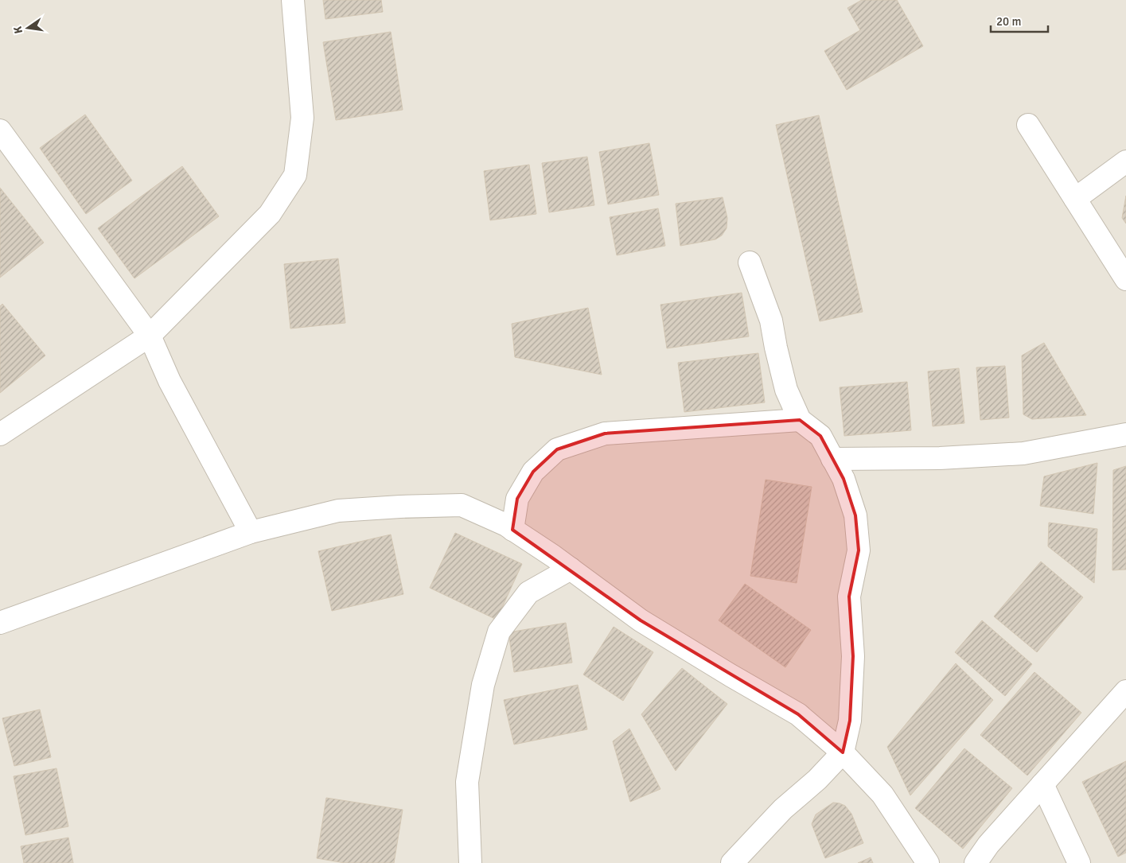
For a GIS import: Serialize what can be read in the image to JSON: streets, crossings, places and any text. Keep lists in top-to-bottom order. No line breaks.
{"scale_bar":"20 m","north":"left"}
